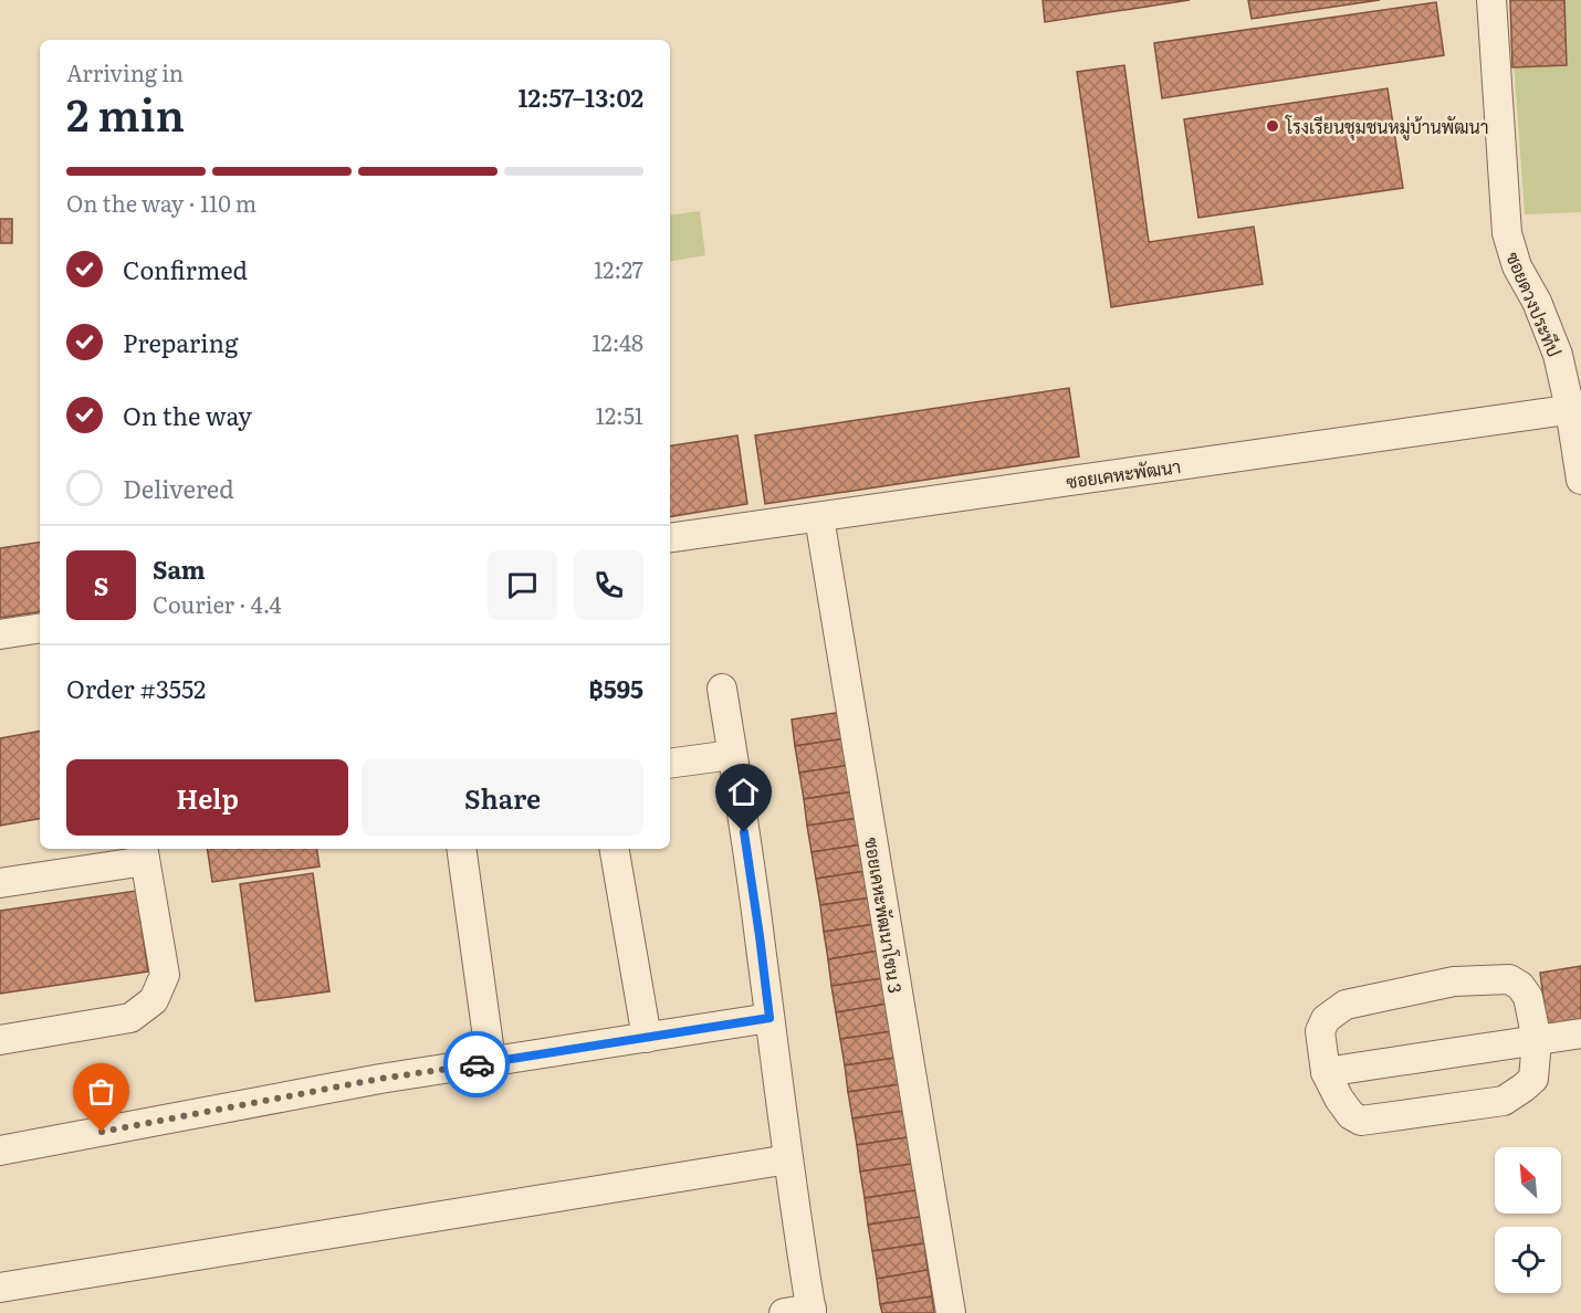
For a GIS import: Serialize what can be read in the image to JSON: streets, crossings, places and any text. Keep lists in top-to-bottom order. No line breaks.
{"streets":{"street":["ซอยดวงประทีป","ซอยเคหะพัฒนา","ซอยเคหะพัฒนาโซน 3"]},"crossings":[["ซอยดวงประทีป","ซอยเคหะพัฒนา"],["ซอยเคหะพัฒนา","ซอยเคหะพัฒนาโซน 3"]],"places":["โรงเรียนชุมชนหมู่บ้านพัฒนา"],"north":"top left","page":{"heading":["2 min","Arriving in","12:57–13:02"],"panel":["Sam","Courier · 4.4","Order #3552","฿595"],"bar":"On the way · 110 m","list":[["Confirmed","12:27"],["Preparing","12:48"],["On the way","12:51"],"Delivered"],"round":"S","buttons":["Help","Share"]}}
